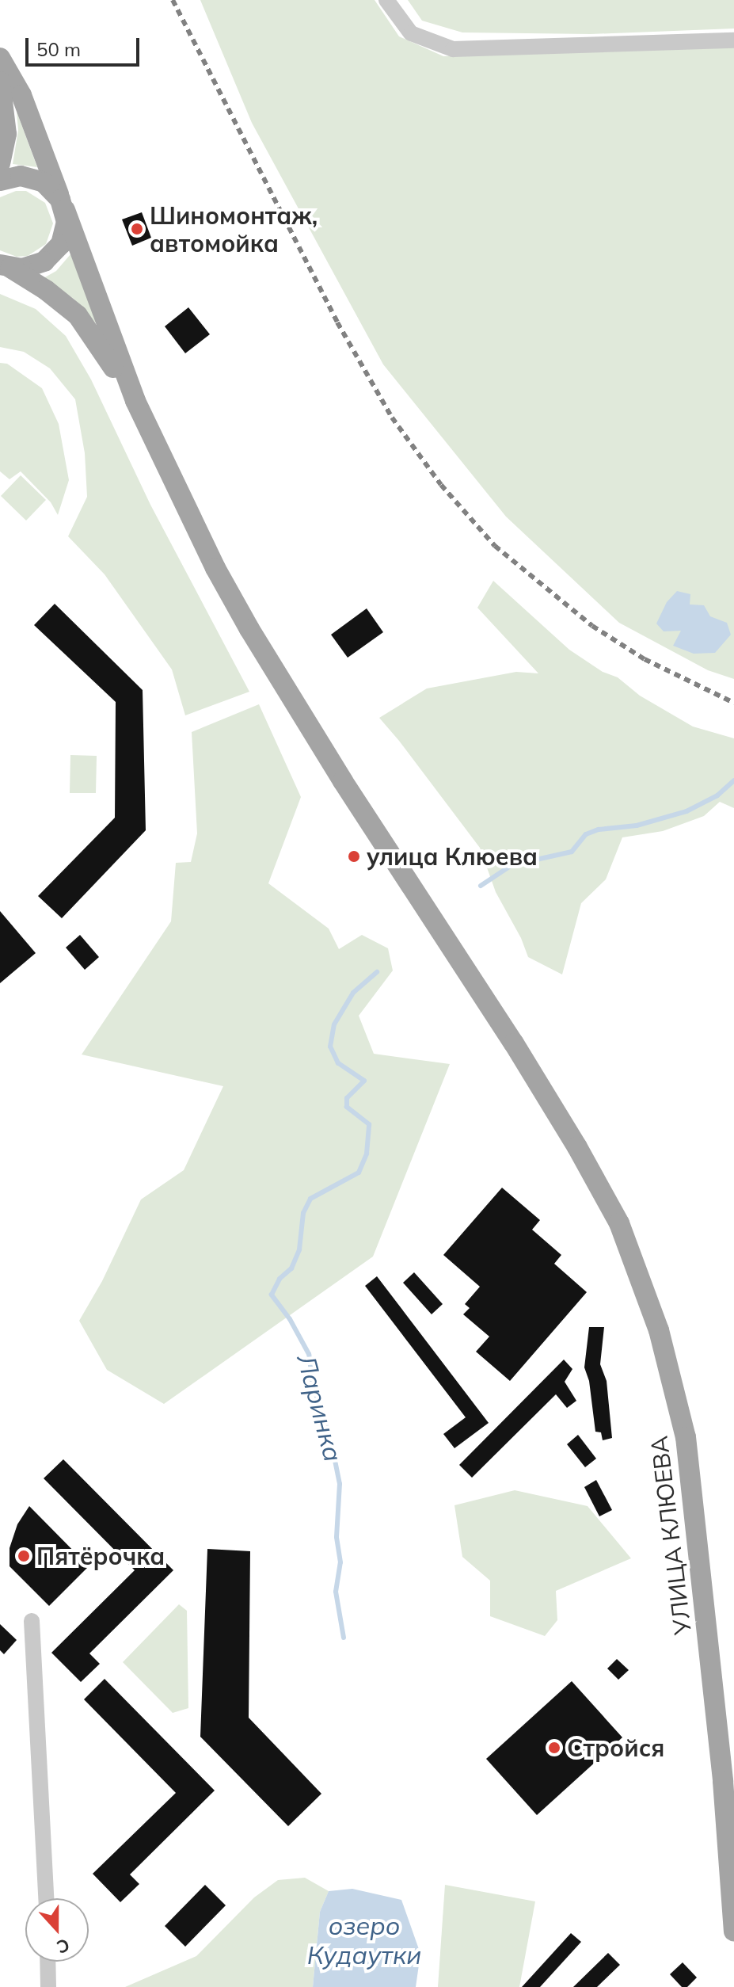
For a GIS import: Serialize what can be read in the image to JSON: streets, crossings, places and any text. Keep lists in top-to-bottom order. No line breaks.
{"streets":{"main road":["УЛИЦА КЛЮЕВА"]},"water":["Ларинка","озеро Кудаутки"],"places":["Шиномонтаж, автомойка","улица Клюева","Пятёрочка","Стройся"],"scale_bar":"50 m","north":"bottom"}
